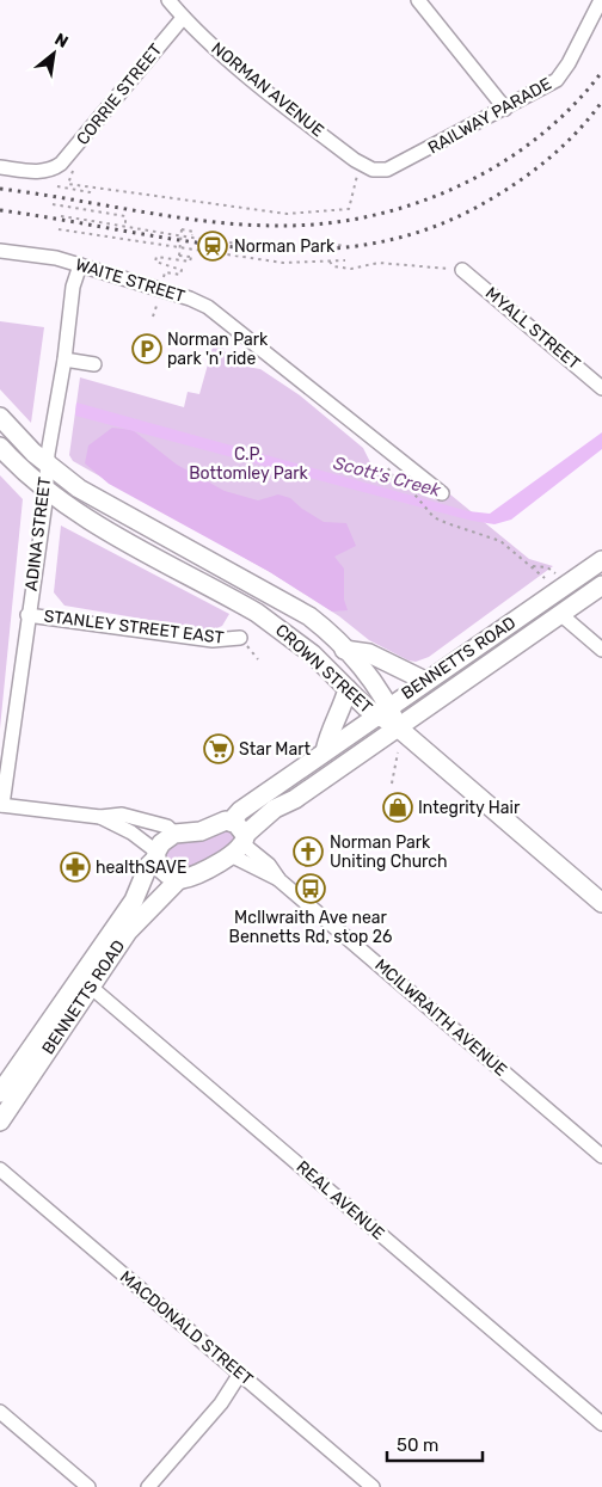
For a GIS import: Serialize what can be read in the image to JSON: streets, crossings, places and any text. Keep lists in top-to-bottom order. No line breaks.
{"streets":{"main road":["BENNETTS ROAD","CROWN STREET"],"street":["NORMAN AVENUE","CORRIE STREET","RAILWAY PARADE","WAITE STREET","MYALL STREET","ADINA STREET","STANLEY STREET EAST","MCILWRAITH AVENUE","REAL AVENUE","MACDONALD STREET"]},"crossings":[["NORMAN AVENUE","CORRIE STREET"],["NORMAN AVENUE","RAILWAY PARADE"],["WAITE STREET","ADINA STREET"],["ADINA STREET","STANLEY STREET EAST"],["ADINA STREET","CROWN STREET"],["BENNETTS ROAD","CROWN STREET"],["BENNETTS ROAD","MCILWRAITH AVENUE"],["BENNETTS ROAD","REAL AVENUE"]],"water":["Scott's Creek"],"parks":["C.P. Bottomley Park"],"places":{"station":["Norman Park"],"parking":["Norman Park park 'n' ride"],"supermarket":["Star Mart"],"shop":["Integrity Hair"],"church":["Norman Park Uniting Church"],"pharmacy":["healthSAVE"],"bus stop":["McIlwraith Ave near Bennetts Rd, stop 26"]},"scale_bar":"50 m","north":"top right"}
